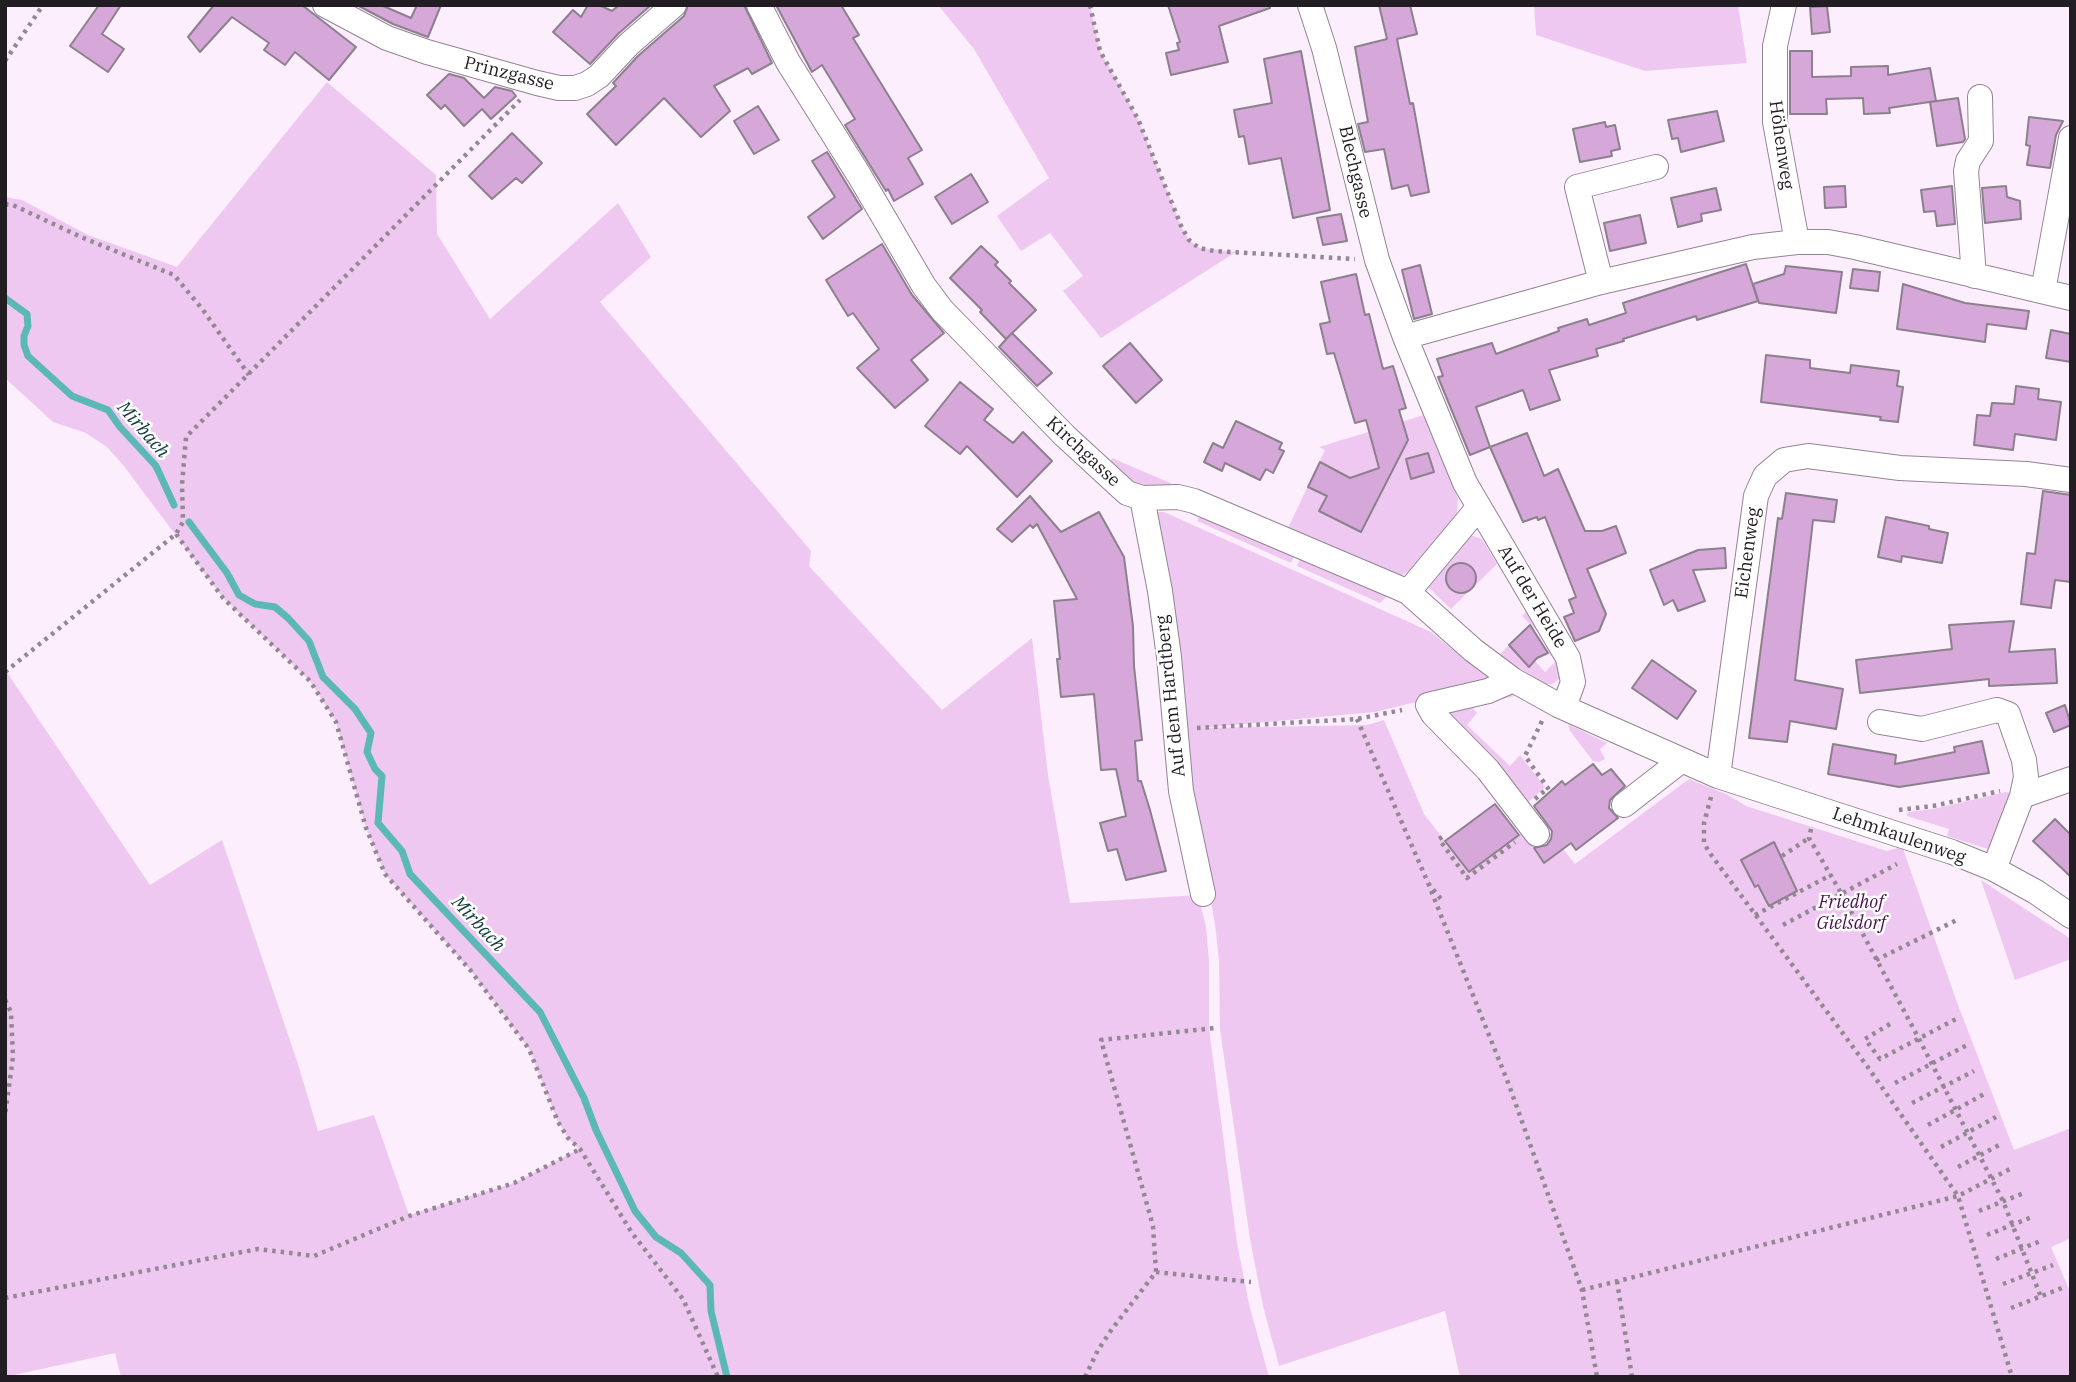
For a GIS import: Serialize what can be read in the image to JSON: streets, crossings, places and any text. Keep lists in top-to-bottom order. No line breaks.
{"streets":{"street":["Prinzgasse","Höhenweg","Blechgasse","Kirchgasse","Eichenweg","Auf der Heide","Auf dem Hardtberg","Lehmkaulenweg"]},"crossings":[["Blechgasse","Auf der Heide"],["Kirchgasse","Auf dem Hardtberg"],["Eichenweg","Lehmkaulenweg"]],"water":["Mirbach"],"parks":["Friedhof Gielsdorf"]}
